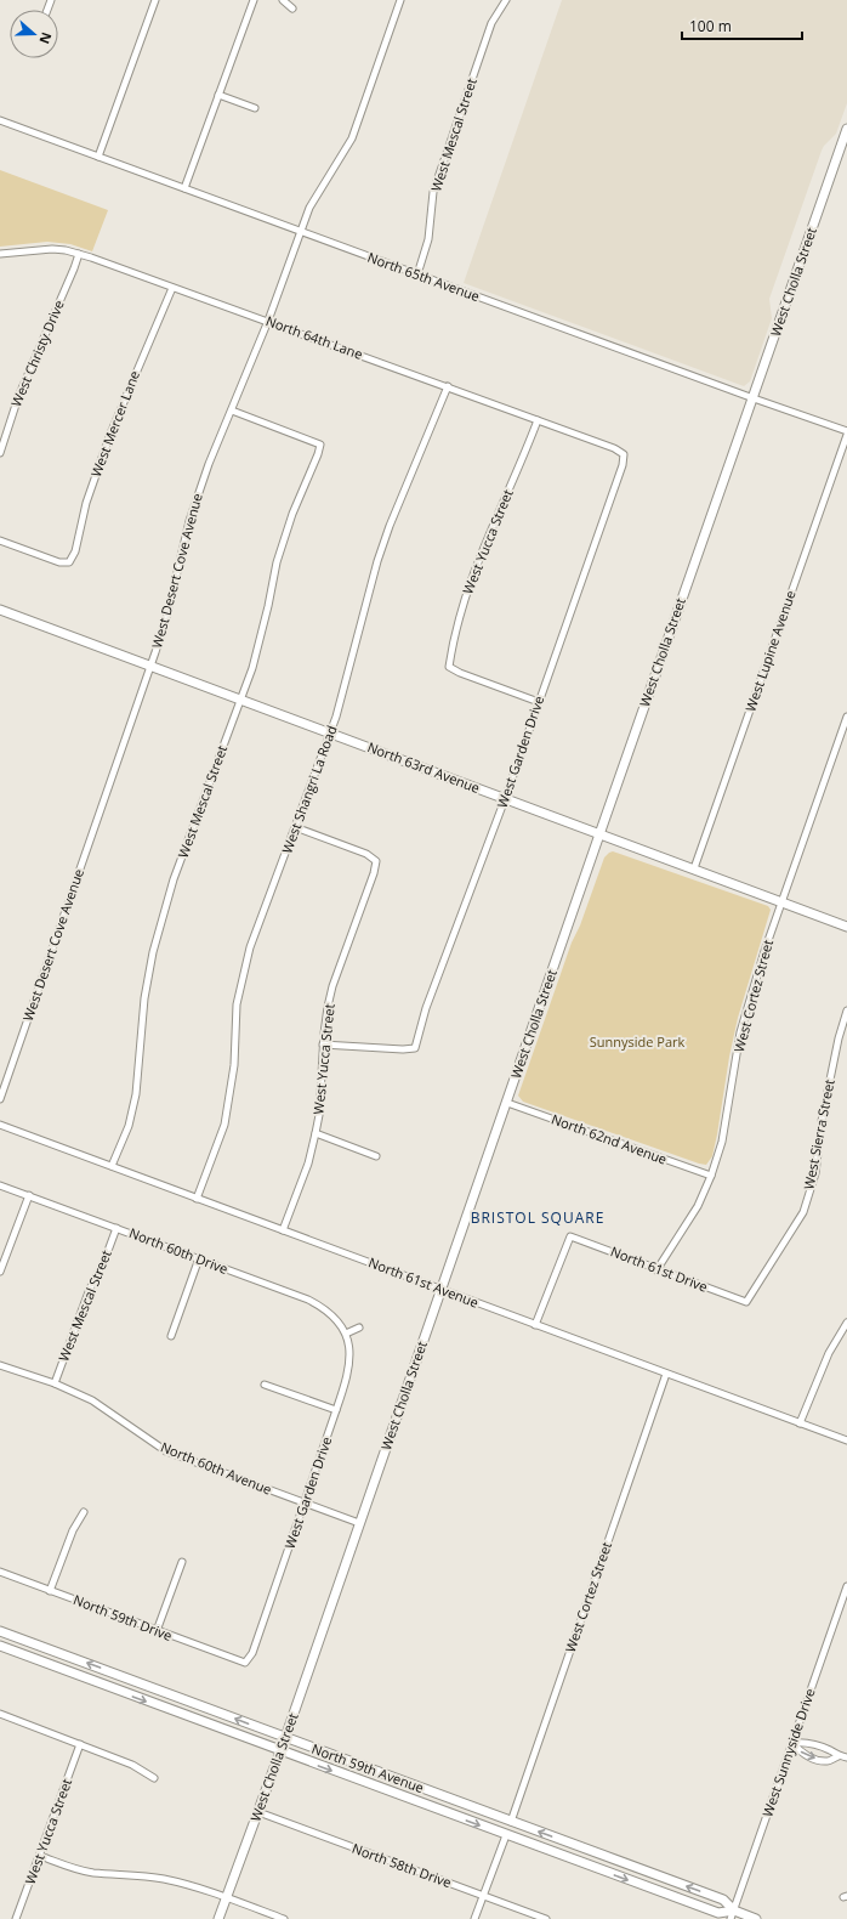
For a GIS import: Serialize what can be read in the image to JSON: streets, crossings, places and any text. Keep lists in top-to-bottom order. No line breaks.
{"streets":{"street":["West Mescal Street","North 65th Avenue","West Cholla Street","North 64th Lane","West Christy Drive","West Mercer Lane","West Yucca Street","West Desert Cove Avenue","West Lupine Avenue","West Garden Drive","North 63rd Avenue","West Shangri La Road","West Cortez Street","West Sierra Street","North 62nd Avenue","North 60th Drive","North 61st Drive","North 61st Avenue","North 60th Avenue","North 59th Drive","West Sunnyside Drive","North 59th Avenue","North 58th Drive"]},"crossings":[["West Mescal Street","North 65th Avenue"],["West Mescal Street","West Desert Cove Avenue"],["West Mescal Street","North 63rd Avenue"],["West Mescal Street","North 60th Drive"],["West Mescal Street","North 61st Avenue"],["West Mescal Street","North 60th Avenue"],["North 65th Avenue","West Cholla Street"],["North 65th Avenue","West Desert Cove Avenue"],["North 65th Avenue","West Lupine Avenue"],["West Cholla Street","North 63rd Avenue"],["West Cholla Street","North 62nd Avenue"],["West Cholla Street","North 61st Avenue"],["West Cholla Street","North 60th Avenue"],["West Cholla Street","North 59th Avenue"],["West Cholla Street","North 58th Drive"],["North 64th Lane","West Christy Drive"],["North 64th Lane","West Mercer Lane"],["North 64th Lane","West Yucca Street"],["North 64th Lane","West Desert Cove Avenue"],["North 64th Lane","West Garden Drive"],["North 64th Lane","West Shangri La Road"],["West Yucca Street","West Garden Drive"],["West Yucca Street","West Shangri La Road"],["West Yucca Street","North 61st Avenue"],["West Desert Cove Avenue","North 63rd Avenue"],["West Lupine Avenue","North 63rd Avenue"],["West Garden Drive","North 63rd Avenue"],["West Garden Drive","North 60th Drive"],["West Garden Drive","North 60th Avenue"],["West Garden Drive","North 59th Drive"],["North 63rd Avenue","West Shangri La Road"],["North 63rd Avenue","West Cortez Street"],["West Shangri La Road","North 61st Avenue"],["West Cortez Street","North 62nd Avenue"],["West Cortez Street","North 61st Drive"],["West Cortez Street","North 61st Avenue"],["West Cortez Street","North 59th Avenue"],["West Sierra Street","North 61st Drive"],["North 61st Drive","North 61st Avenue"],["West Sunnyside Drive","North 59th Avenue"]],"districts":["BRISTOL SQUARE"],"parks":["Sunnyside Park"],"scale_bar":"100 m","north":"right"}
